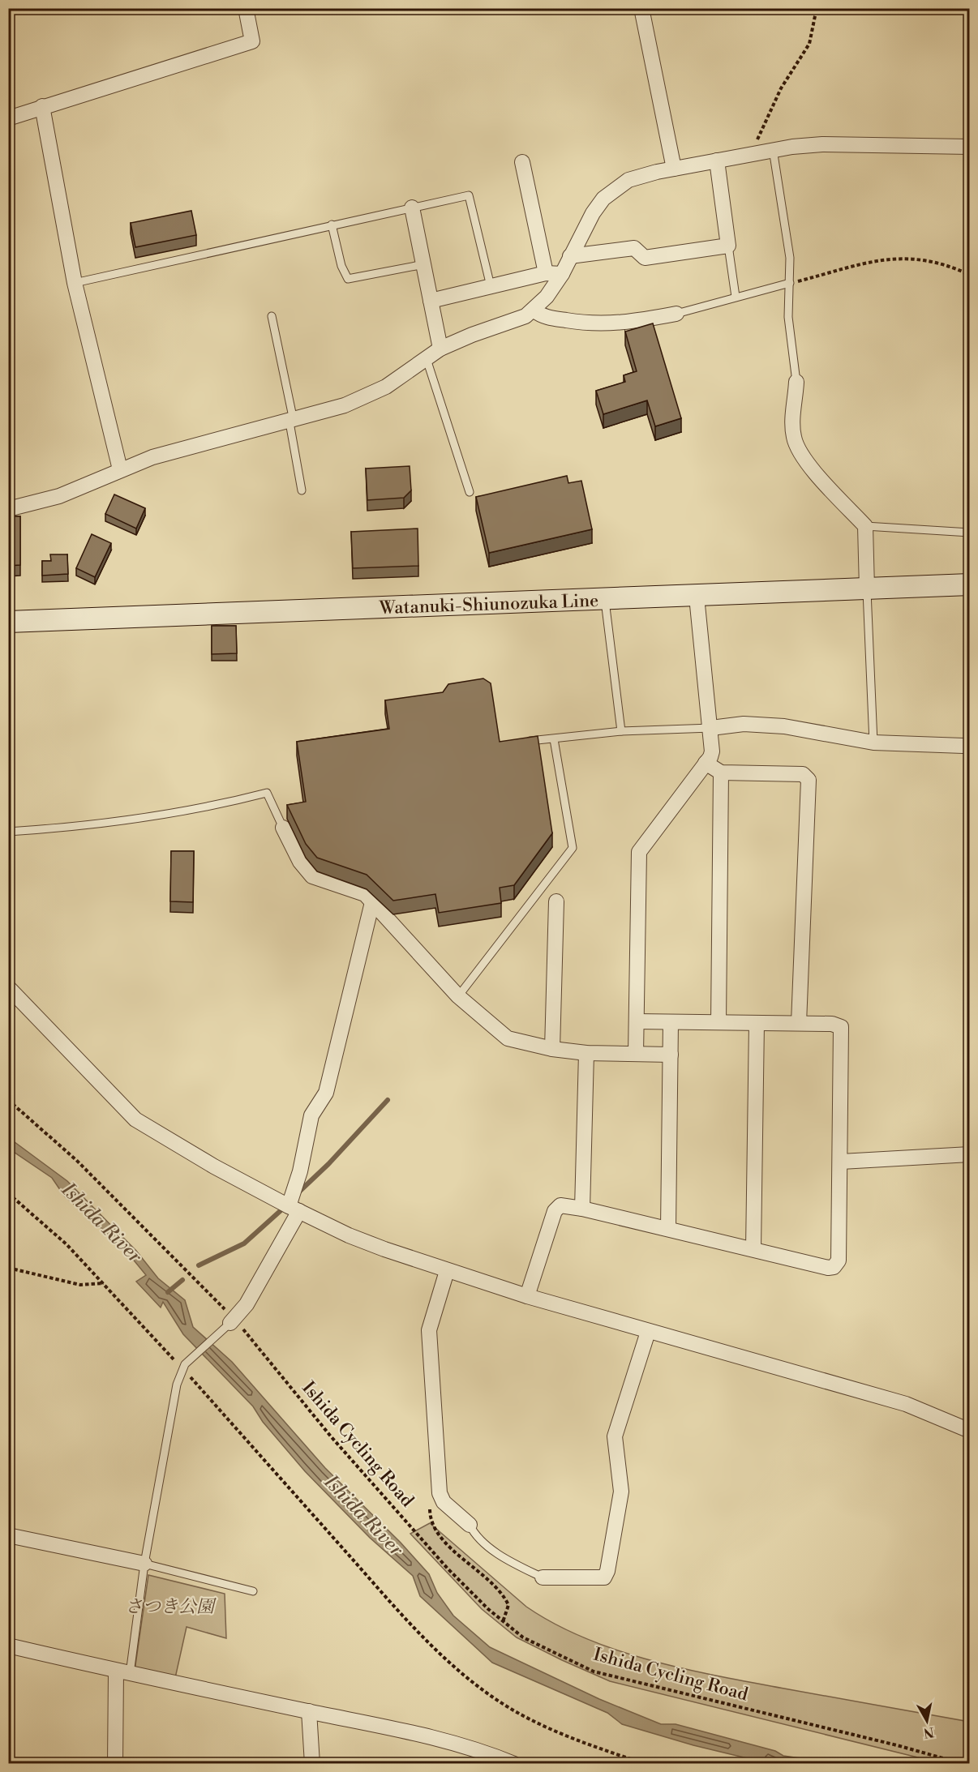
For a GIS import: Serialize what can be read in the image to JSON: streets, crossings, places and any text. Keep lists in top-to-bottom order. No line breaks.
{"streets":{"main road":["Watanuki-Shiunozuka Line"],"path":["Ishida Cycling Road"]},"water":["Ishida River"],"parks":["さつき公園"],"north":"bottom"}
